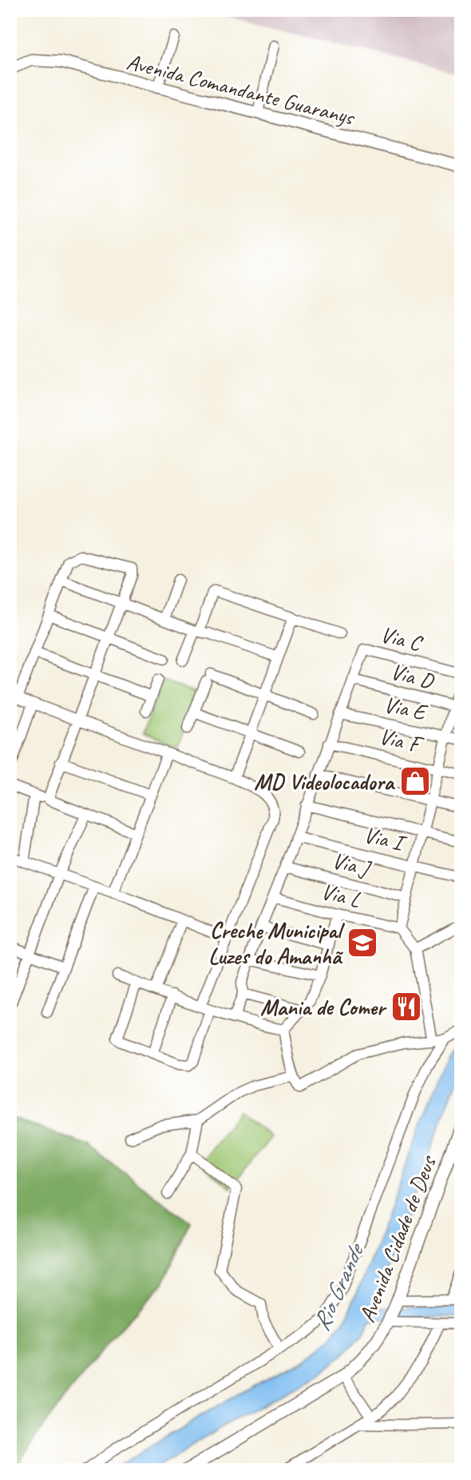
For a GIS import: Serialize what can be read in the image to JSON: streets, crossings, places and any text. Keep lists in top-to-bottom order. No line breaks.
{"streets":{"street":["Avenida Comandante Guaranys","Via C","Via D","Via E","Via F","Via I","Via J","Via L","Avenida Cidade de Deus"]},"crossings":[["Via C","Via D"]],"water":["Rio Grande"],"places":{"shop":["MD Videolocadora"],"school or university":["Creche Municipal Luzes do Amanhã"],"restaurant":["Mania de Comer"]}}
